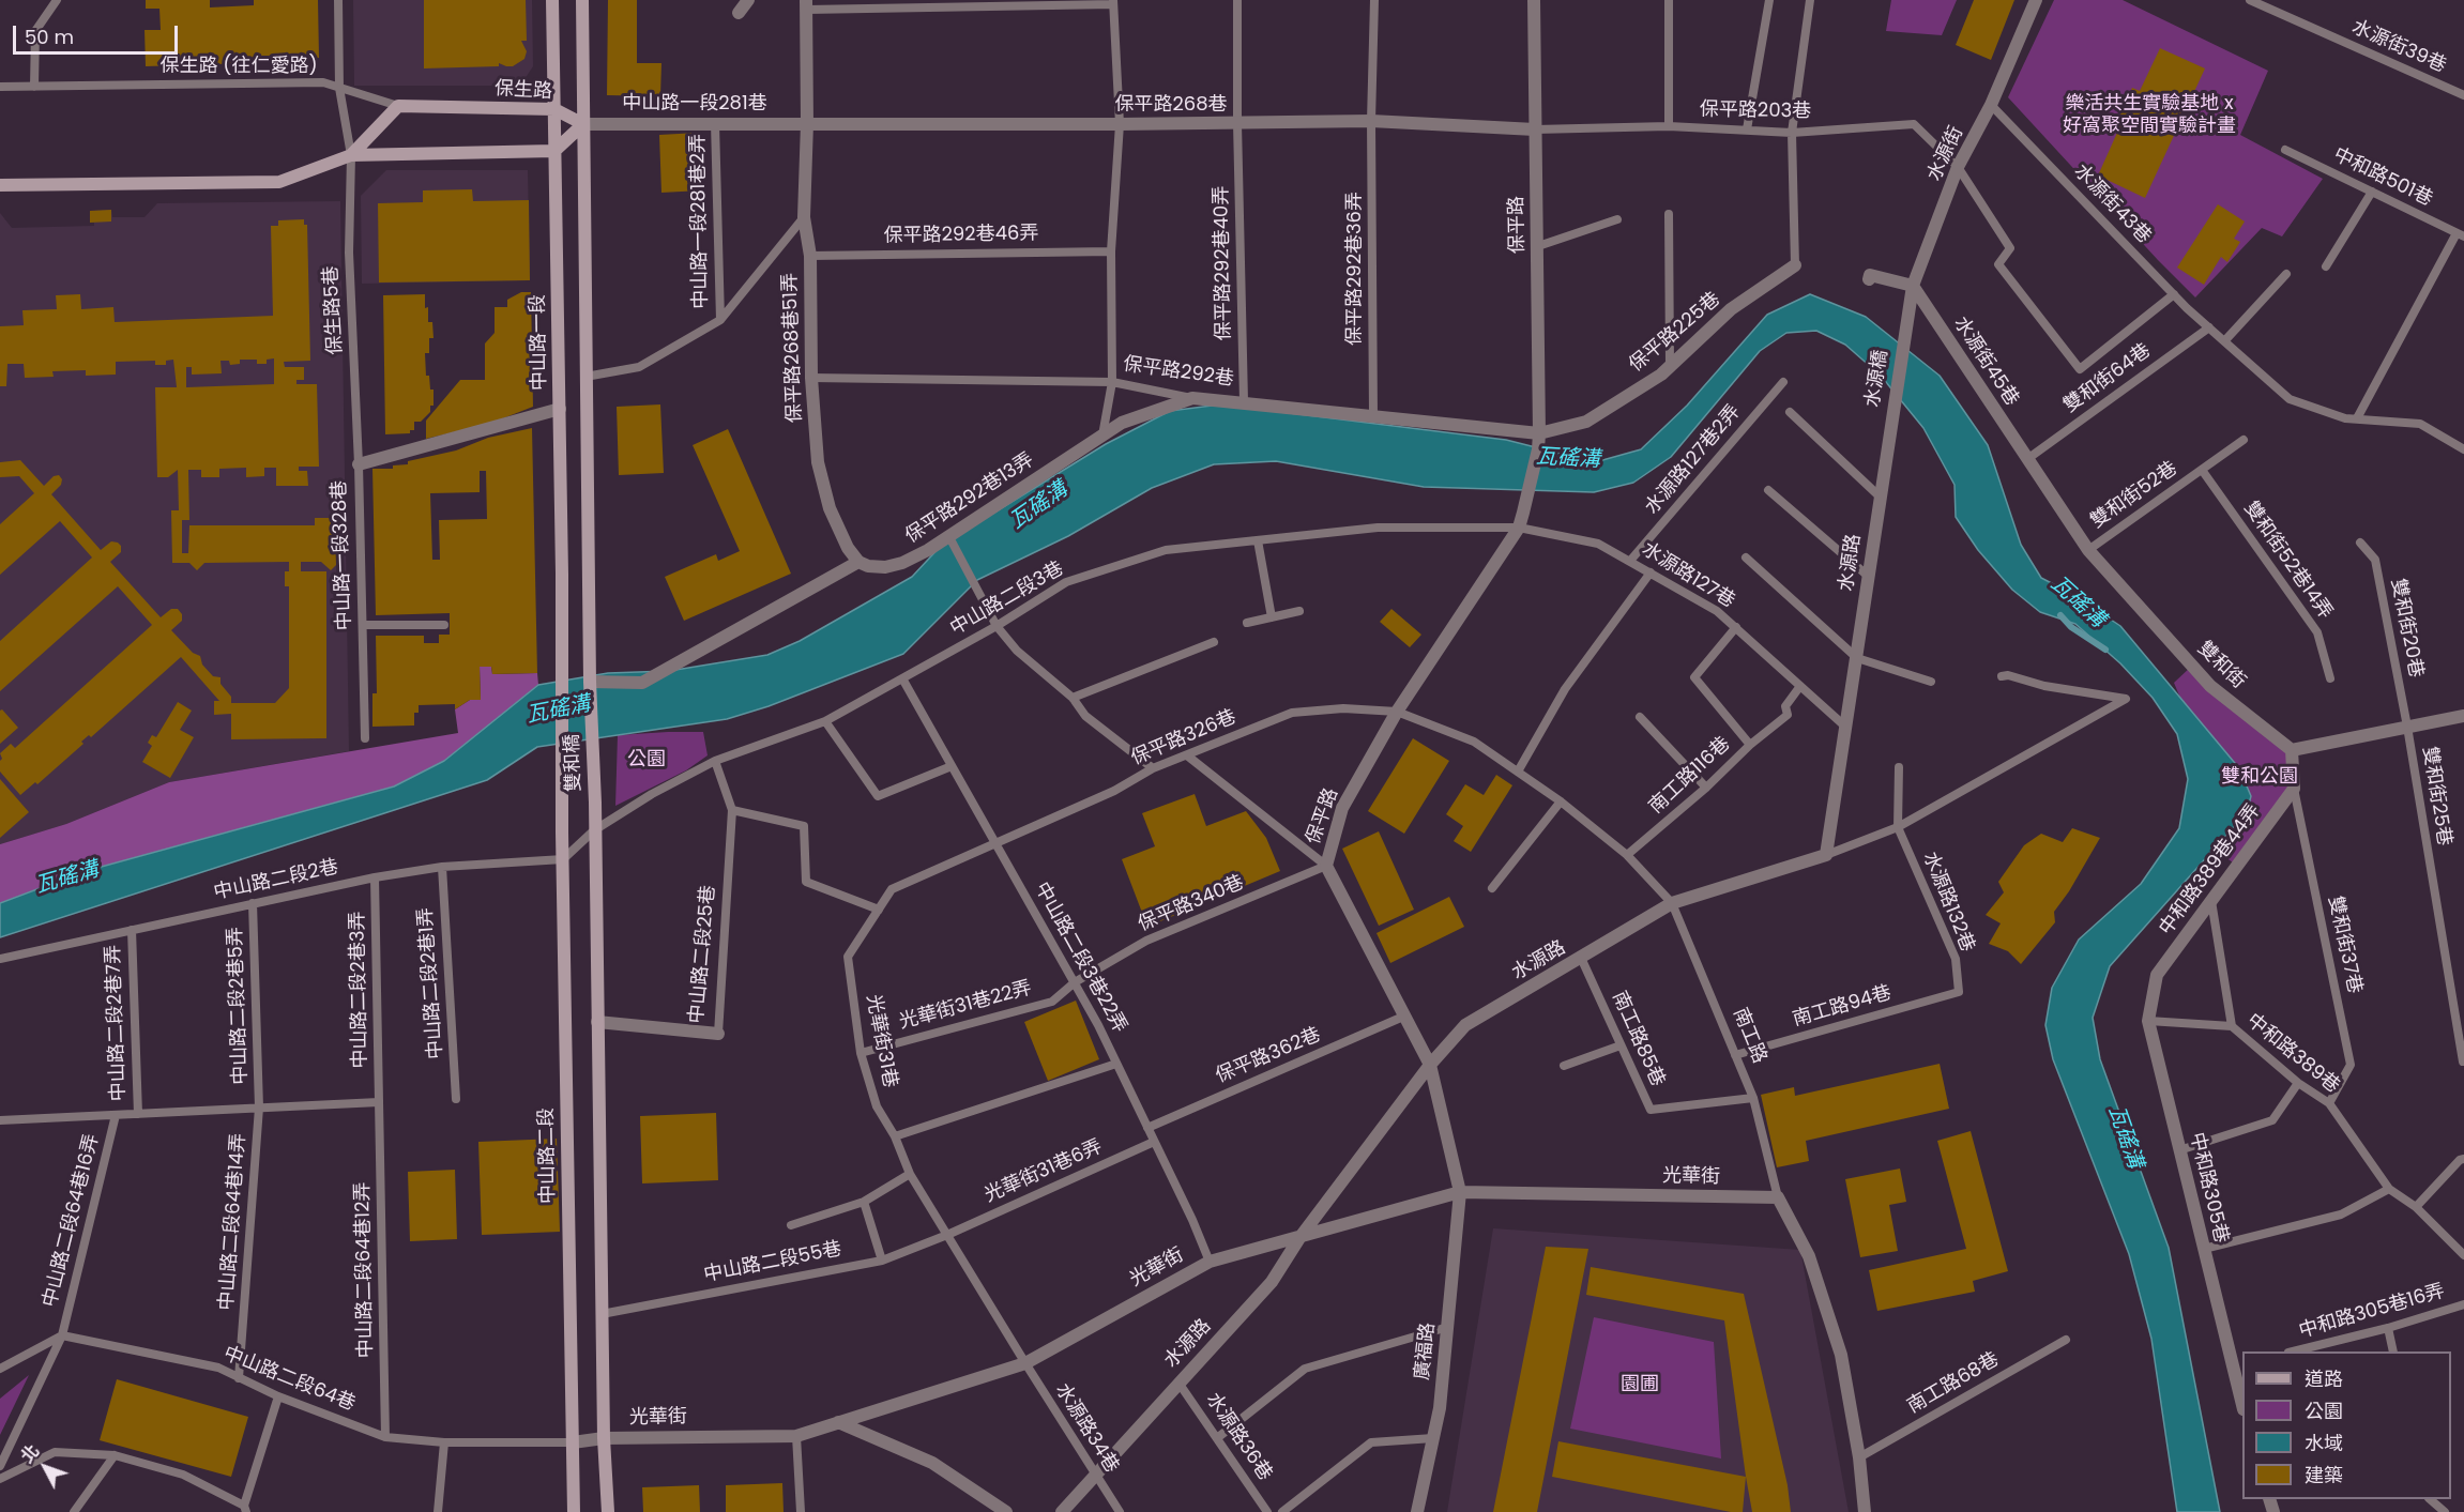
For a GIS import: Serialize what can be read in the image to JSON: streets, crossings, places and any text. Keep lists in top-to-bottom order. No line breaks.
{"streets":{"street":["保生路","中山路一段281巷","保平路268巷","水源街","保平路","保平路225巷","中山路一段","保平路268巷51弄","水源街45巷","保平路292巷","水源橋","保平路292巷13弄","中山路一段328巷","水源路","雙和街","雙和橋","中和路389巷44弄","中山路二段25巷","南工路","中山路二段","光華街","中和路305巷","廣福路"],"lane":["水源街39巷","保生路 (往仁愛路)","保平路203巷","中和路501巷","水源街43巷","中山路一段281巷2弄","保平路292巷46弄","保平路292巷40弄","保平路292巷36弄","保生路5巷","雙和街64巷","水源路127巷2弄","雙和街52巷","雙和街52巷14弄","水源路127巷","中山路二段3巷","雙和街20巷","保平路326巷","南工路116巷","雙和街25巷","中山路二段2巷","水源路132巷","保平路340巷","雙和街37巷","中山路二段3巷22弄","中山路二段2巷1弄","中山路二段2巷3弄","中山路二段2巷5弄","光華街31巷22弄","南工路94巷","中山路二段2巷7弄","南工路85巷","光華街31巷","中和路389巷","保平路362巷","光華街31巷6弄","中山路二段64巷16弄","中山路二段64巷14弄","中山路二段55巷","中山路二段64巷12弄","中和路305巷16弄","中山路二段64巷","南工路68巷","水源路34巷","水源路36巷"]},"crossings":[["保生路 (往仁愛路)","保生路"],["保生路 (往仁愛路)","保生路5巷"],["保生路","中山路一段281巷"],["保生路","中山路一段"],["中山路一段281巷","保平路268巷"],["中山路一段281巷","中山路一段281巷2弄"],["中山路一段281巷","保平路268巷51弄"],["保平路268巷","保平路203巷"],["保平路268巷","保平路"],["保平路268巷","保平路292巷40弄"],["保平路268巷","保平路292巷36弄"],["保平路268巷","保平路268巷51弄"],["保平路203巷","水源街"],["保平路203巷","水源街43巷"],["保平路203巷","保平路"],["水源街","水源街43巷"],["水源街","水源街45巷"],["水源街","水源橋"],["水源街43巷","雙和街64巷"],["保平路","保平路225巷"],["保平路","保平路292巷"],["保平路","水源路"],["保平路","水源路127巷"],["保平路","中山路二段3巷"],["保平路","保平路326巷"],["保平路","保平路340巷"],["保平路","南工路"],["保平路","保平路362巷"],["保平路","光華街"],["保平路","廣福路"],["保平路292巷46弄","保平路268巷51弄"],["保平路292巷40弄","保平路292巷"],["保平路292巷36弄","保平路292巷"],["保生路5巷","中山路一段328巷"],["保平路225巷","保平路292巷"],["中山路一段","中山路一段328巷"],["中山路一段","雙和橋"],["保平路268巷51弄","保平路292巷"],["保平路268巷51弄","保平路292巷13弄"],["水源街45巷","雙和街64巷"],["水源街45巷","雙和街"],["保平路292巷","保平路292巷13弄"],["水源橋","水源路"],["雙和街64巷","雙和街"],["水源路127巷2弄","水源路127巷"],["雙和街52巷","雙和街52巷14弄"],["雙和街52巷","雙和街"],["水源路","水源路127巷"],["水源路","南工路"],["水源路","南工路85巷"],["水源路","光華街"],["水源路","水源路34巷"],["水源路","水源路36巷"],["水源路127巷","中山路二段3巷"],["水源路127巷","南工路116巷"],["中山路二段3巷","雙和橋"],["中山路二段3巷","中山路二段2巷"],["中山路二段3巷","中山路二段25巷"],["中山路二段3巷","中山路二段3巷22弄"],["中山路二段3巷","中山路二段"],["雙和街20巷","雙和街25巷"],["保平路326巷","中山路二段3巷22弄"],["保平路326巷","南工路"],["保平路326巷","光華街31巷"],["雙和橋","中山路二段"],["南工路116巷","南工路"],["中和路389巷44弄","雙和街37巷"],["中和路389巷44弄","中和路305巷"],["中山路二段2巷","中山路二段2巷1弄"],["中山路二段2巷","中山路二段2巷3弄"],["中山路二段2巷","中山路二段2巷5弄"],["中山路二段2巷","中山路二段2巷7弄"],["中山路二段2巷","中山路二段"],["水源路132巷","南工路94巷"],["保平路340巷","中山路二段3巷22弄"],["保平路340巷","光華街31巷22弄"],["雙和街37巷","中和路389巷"],["中山路二段3巷22弄","光華街31巷22弄"],["中山路二段3巷22弄","光華街31巷"],["中山路二段3巷22弄","保平路362巷"],["中山路二段3巷22弄","光華街31巷6弄"],["中山路二段3巷22弄","光華街"],["中山路二段2巷3弄","中山路二段64巷12弄"],["中山路二段2巷5弄","中山路二段64巷14弄"],["光華街31巷22弄","光華街31巷"],["南工路94巷","南工路"],["南工路","南工路85巷"],["南工路","光華街"],["南工路","南工路68巷"],["光華街31巷","光華街31巷6弄"],["光華街31巷","光華街"],["光華街31巷","中山路二段55巷"],["光華街31巷","水源路34巷"],["中和路389巷","中和路305巷"],["中山路二段","光華街"],["中山路二段","中山路二段64巷"],["光華街31巷6弄","中山路二段55巷"],["光華街","廣福路"],["光華街","中山路二段64巷"],["光華街","水源路34巷"],["中山路二段64巷16弄","中山路二段64巷"],["中山路二段64巷14弄","中山路二段64巷"],["中山路二段64巷12弄","中山路二段64巷"]],"water":["瓦磘溝"],"parks":["樂活共生實驗基地 x 好窩聚空間實驗計畫","公園","雙和公園","園圃"],"legend":["道路","公園","水域","建築"],"scale_bar":"50 m","north":"top left"}
